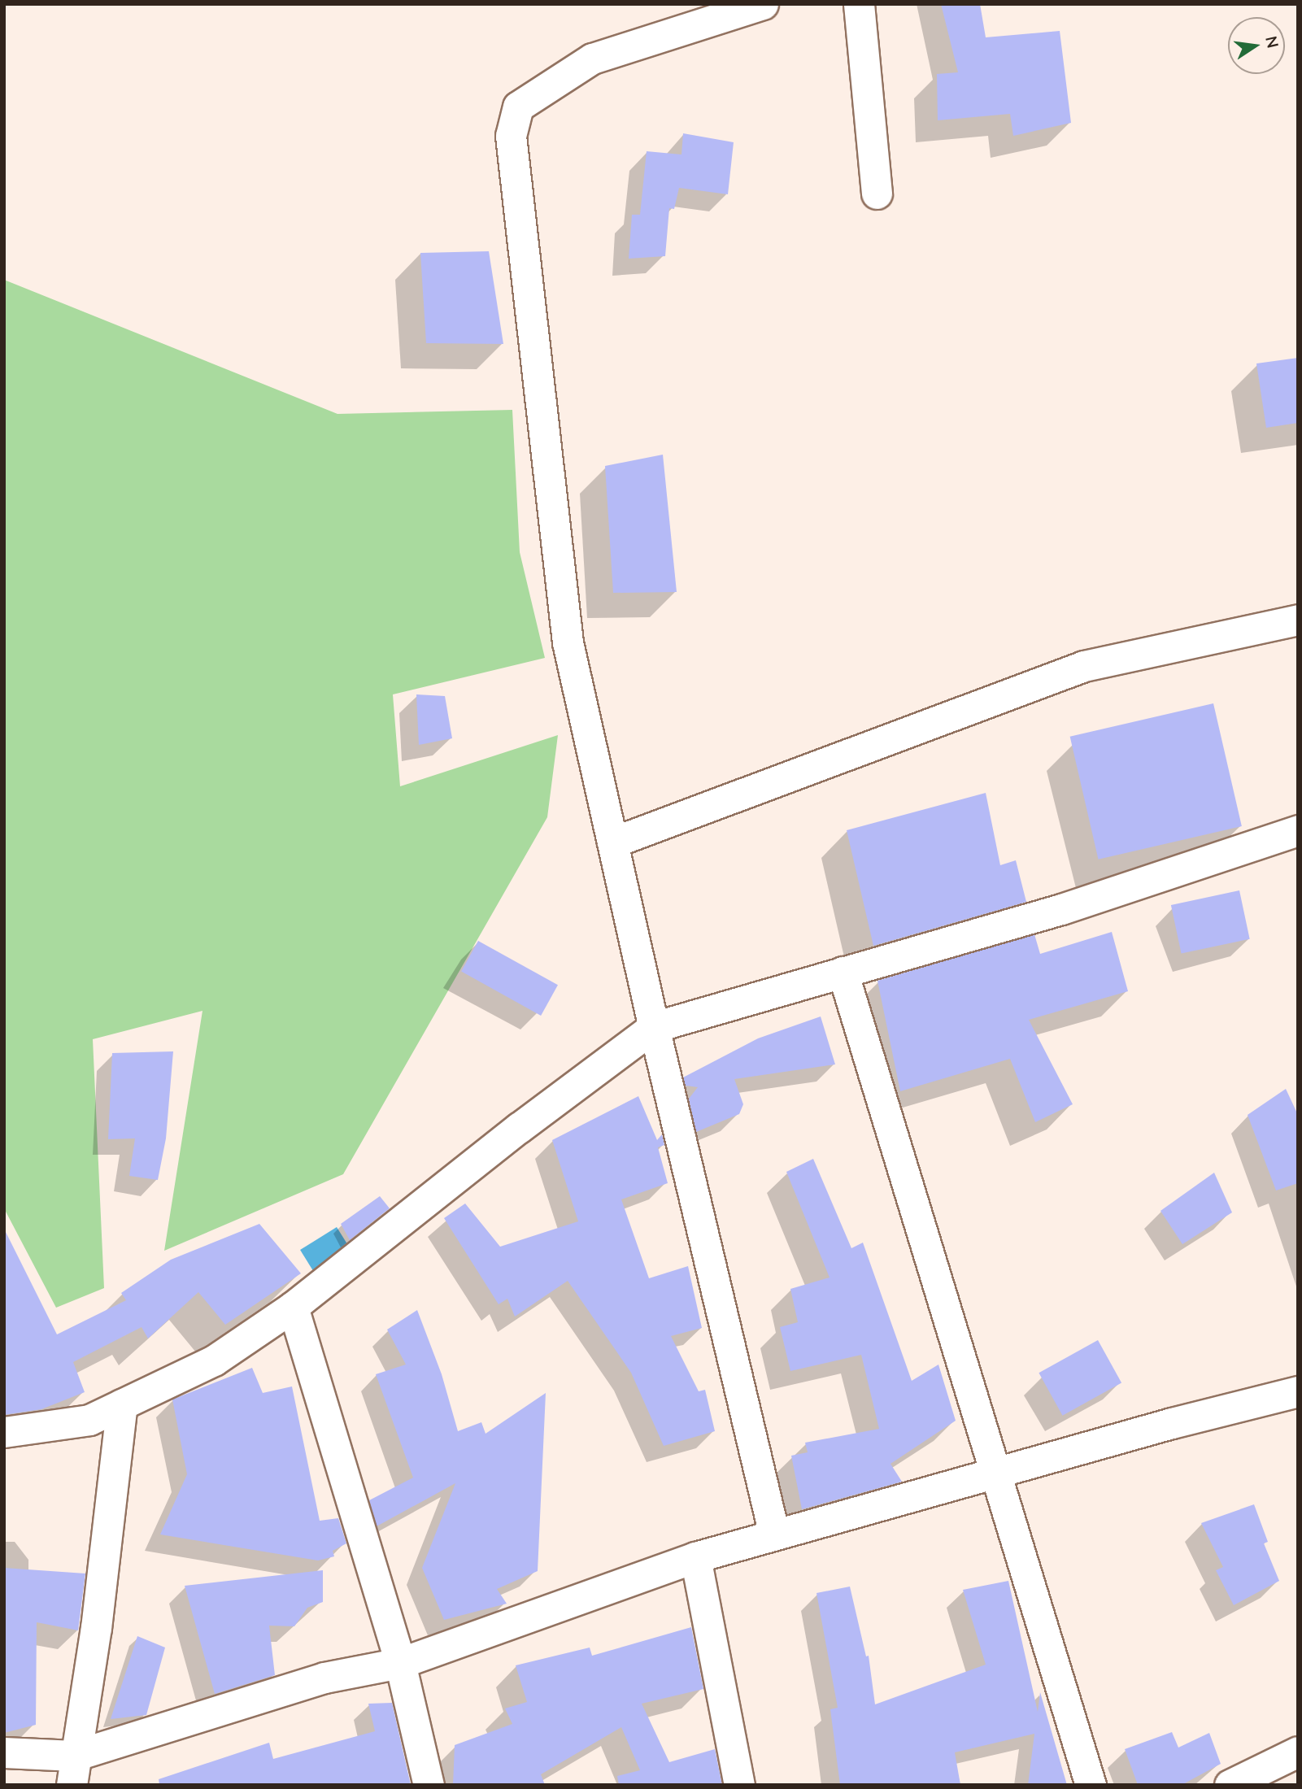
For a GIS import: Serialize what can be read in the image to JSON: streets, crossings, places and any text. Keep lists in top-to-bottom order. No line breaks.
{"north":"right"}
